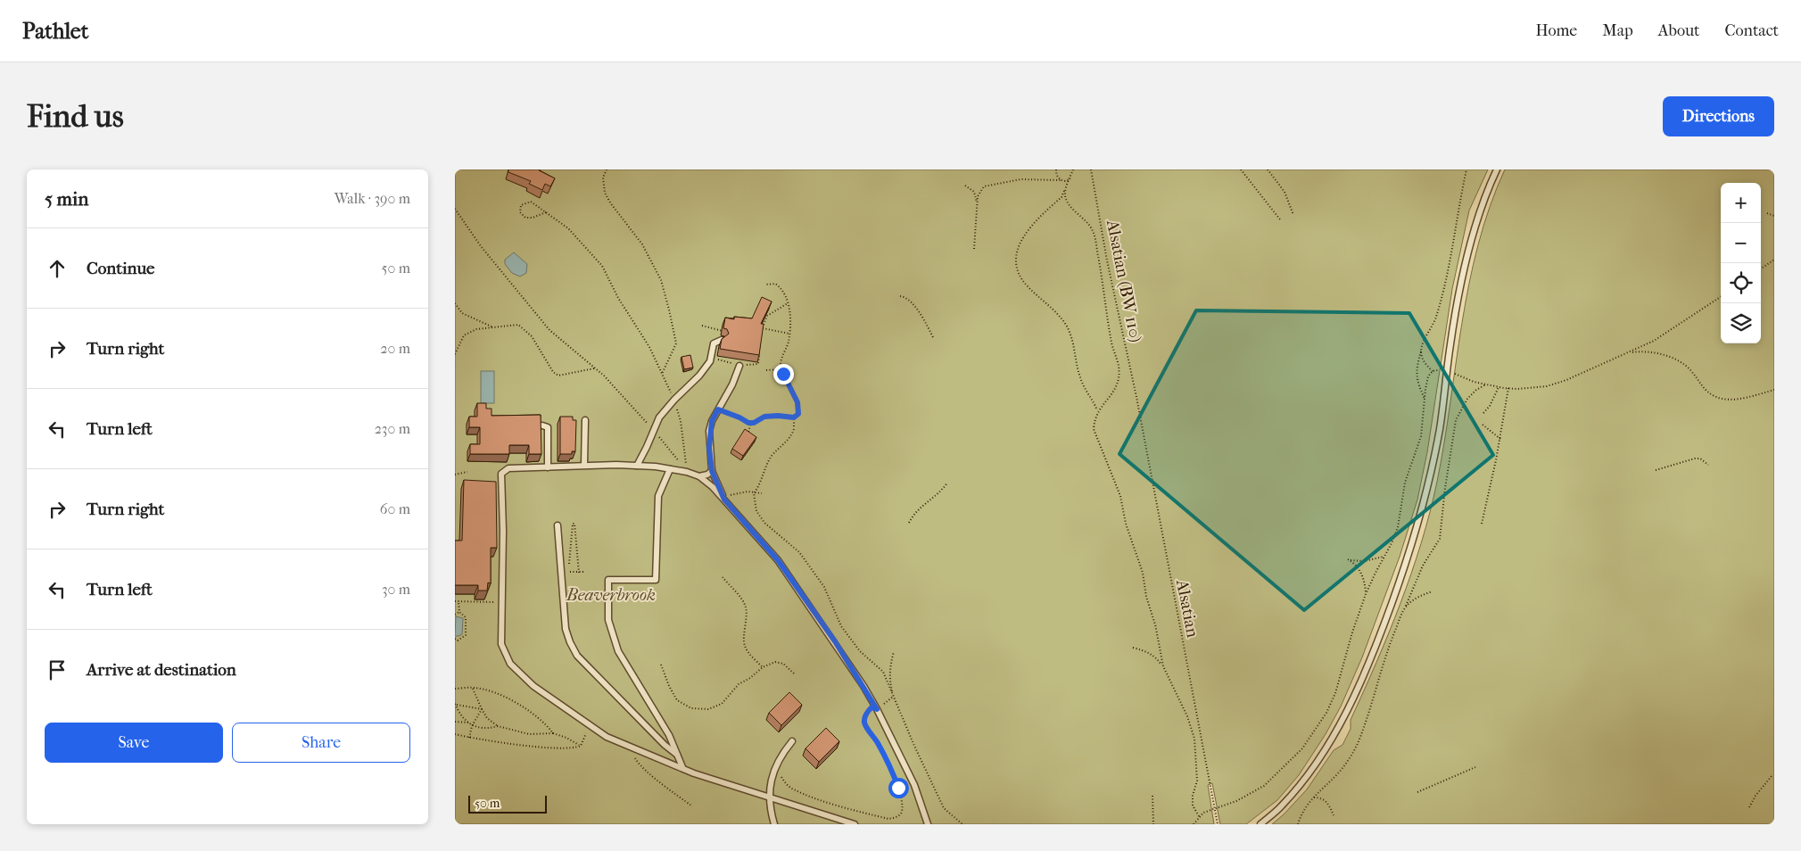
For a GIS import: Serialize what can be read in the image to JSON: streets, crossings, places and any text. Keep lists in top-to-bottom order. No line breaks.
{"streets":{"path":["Alsatian (BW 110)","Alsatian"]},"crossings":[["Alsatian (BW 110)","Alsatian"]],"parks":["Beaverbrook"],"scale_bar":"50 m","page":{"header":"Pathlet","nav":["Home","Map","About","Contact"],"buttons":["Directions",["Save","Share"]],"title":"Find us","heading":["5 min","Walk · 390 m"],"map_buttons":["+","−"],"list":[["Continue","50 m"],["Turn right","20 m"],["Turn left","230 m"],["Turn right","60 m"],["Turn left","30 m"],"Arrive at destination"],"scale":"50 m"}}
